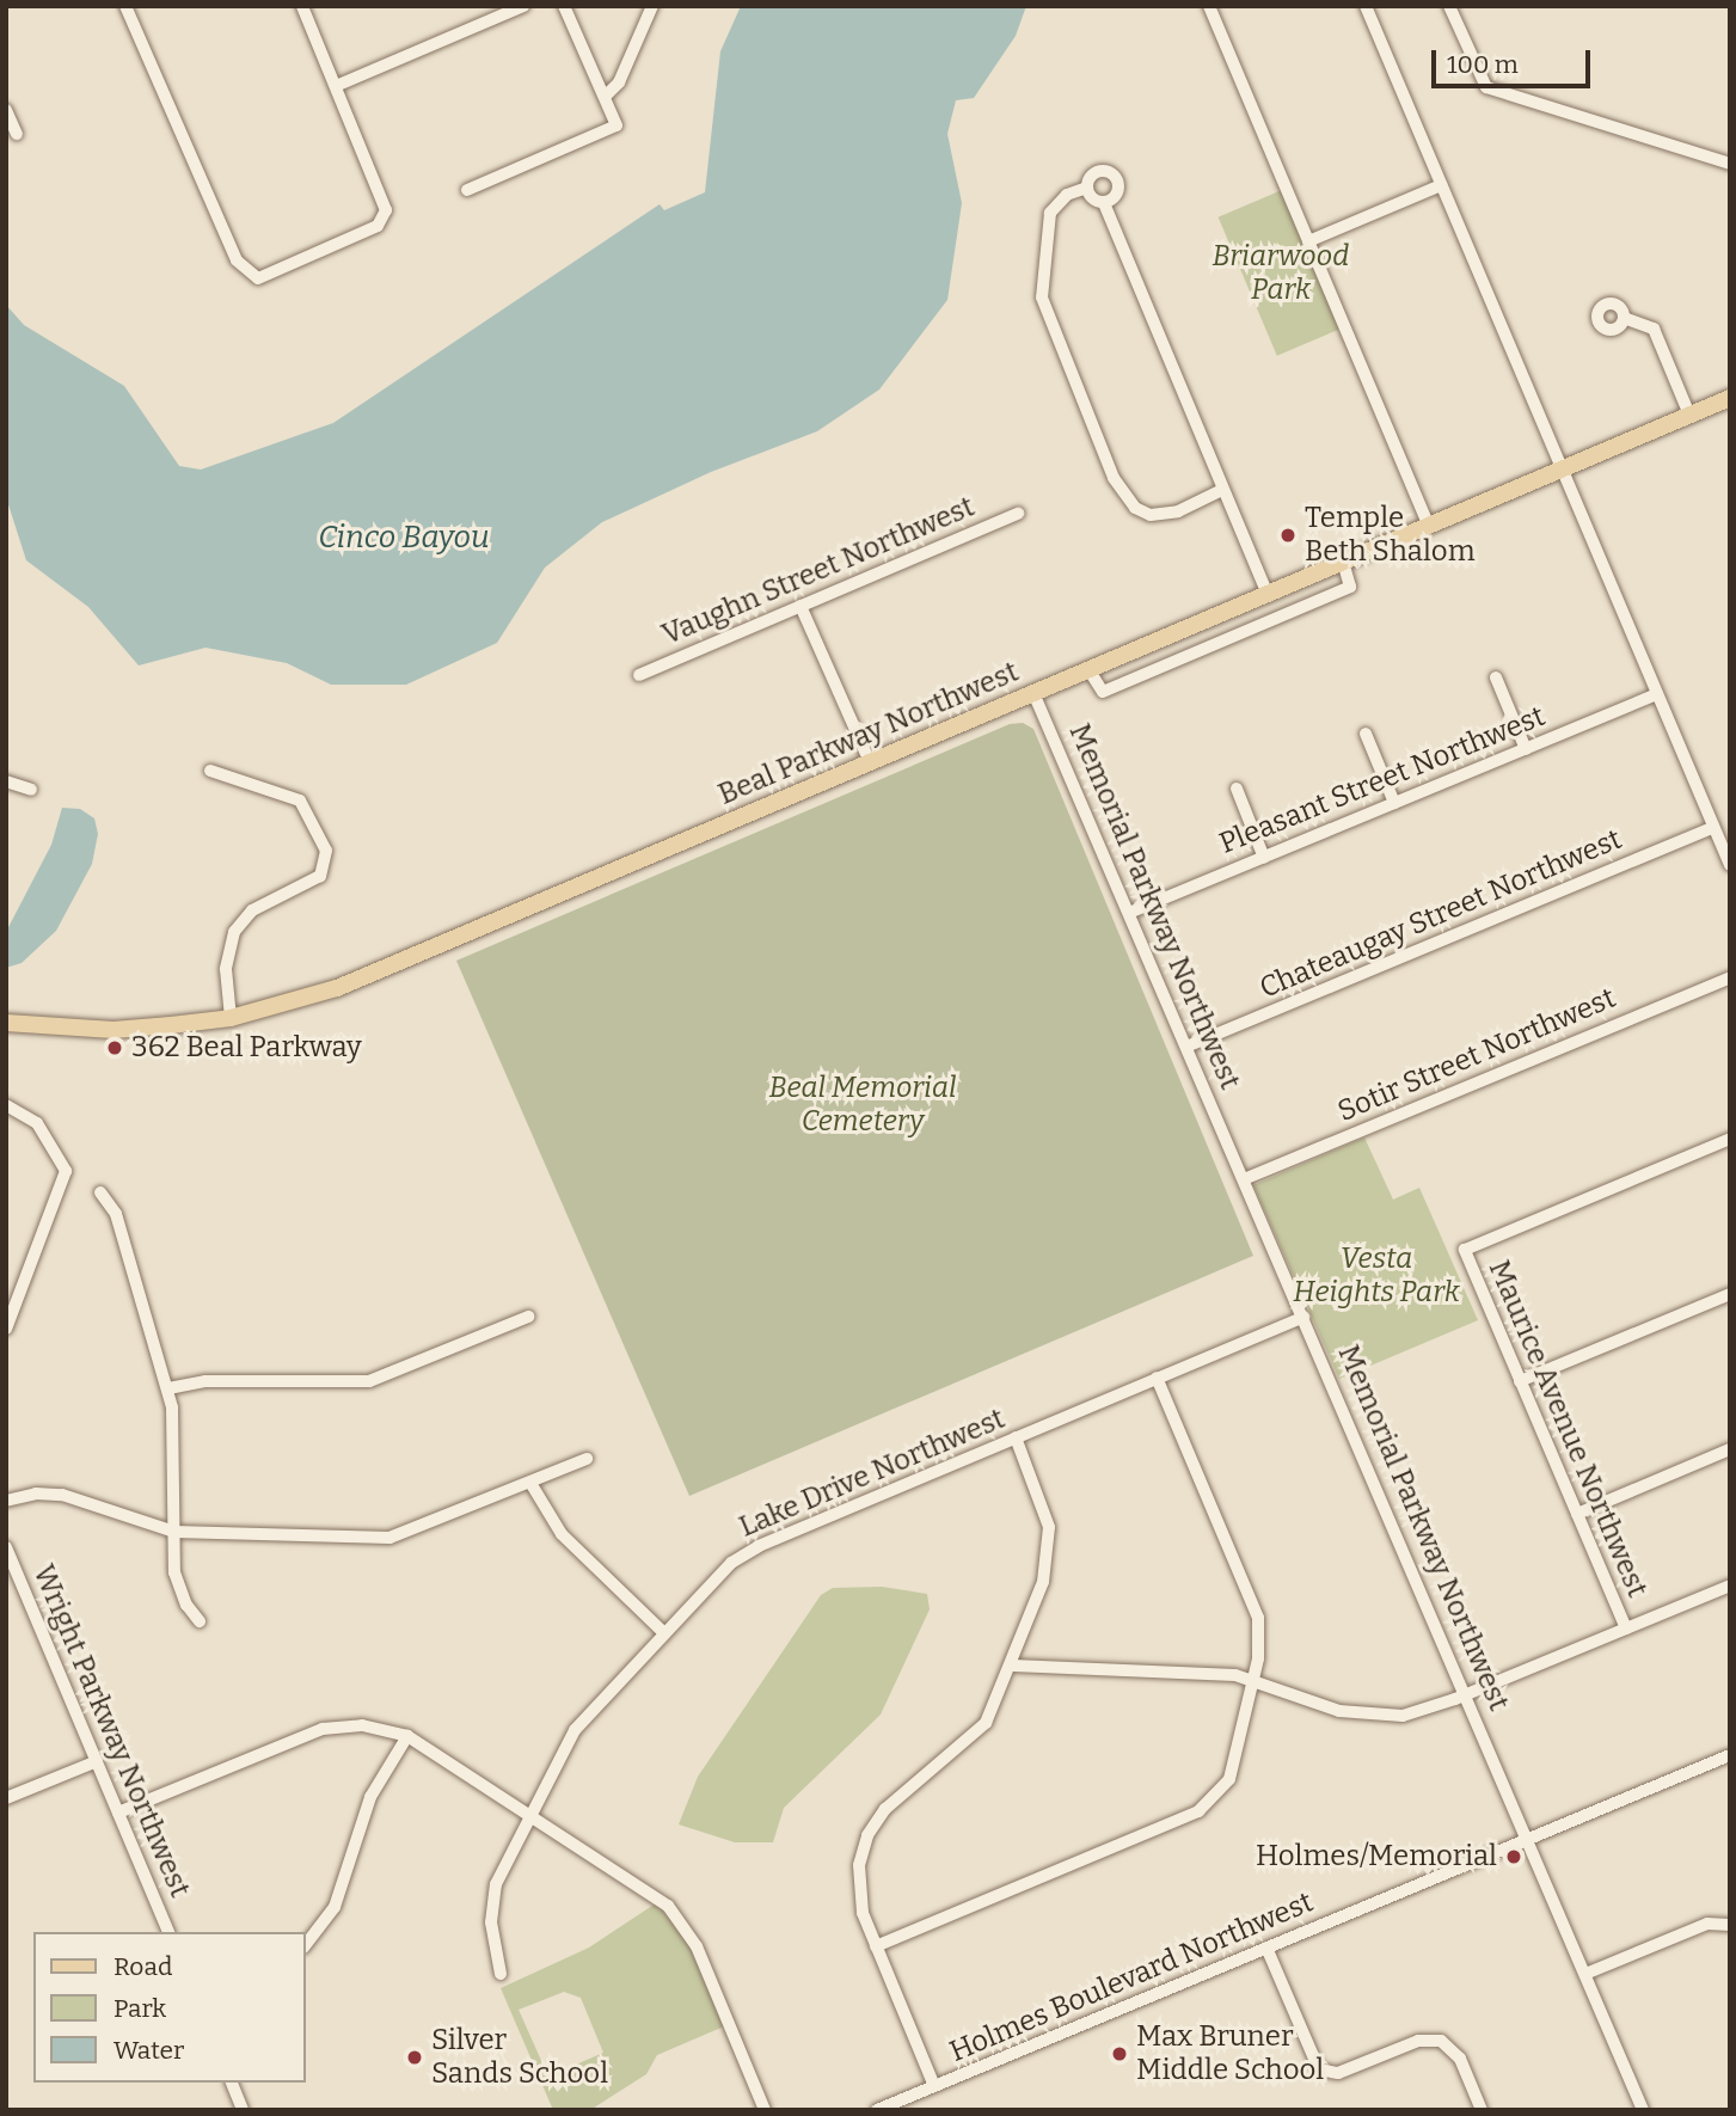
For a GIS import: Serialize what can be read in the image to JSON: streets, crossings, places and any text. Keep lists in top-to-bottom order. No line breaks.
{"streets":{"main road":["Beal Parkway Northwest"],"street":["Vaughn Street Northwest","Pleasant Street Northwest","Memorial Parkway Northwest","Chateaugay Street Northwest","Sotir Street Northwest","Maurice Avenue Northwest","Lake Drive Northwest","Wright Parkway Northwest","Holmes Boulevard Northwest"]},"crossings":[["Beal Parkway Northwest","Memorial Parkway Northwest"],["Pleasant Street Northwest","Memorial Parkway Northwest"],["Memorial Parkway Northwest","Chateaugay Street Northwest"],["Memorial Parkway Northwest","Sotir Street Northwest"],["Memorial Parkway Northwest","Lake Drive Northwest"],["Memorial Parkway Northwest","Holmes Boulevard Northwest"]],"water":["Cinco Bayou"],"parks":["Briarwood Park","Beal Memorial Cemetery","Vesta Heights Park"],"places":["Temple Beth Shalom","362 Beal Parkway","Holmes/Memorial","Max Bruner Middle School","Silver Sands School"],"legend":["Road","Park","Water"],"scale_bar":"100 m"}
